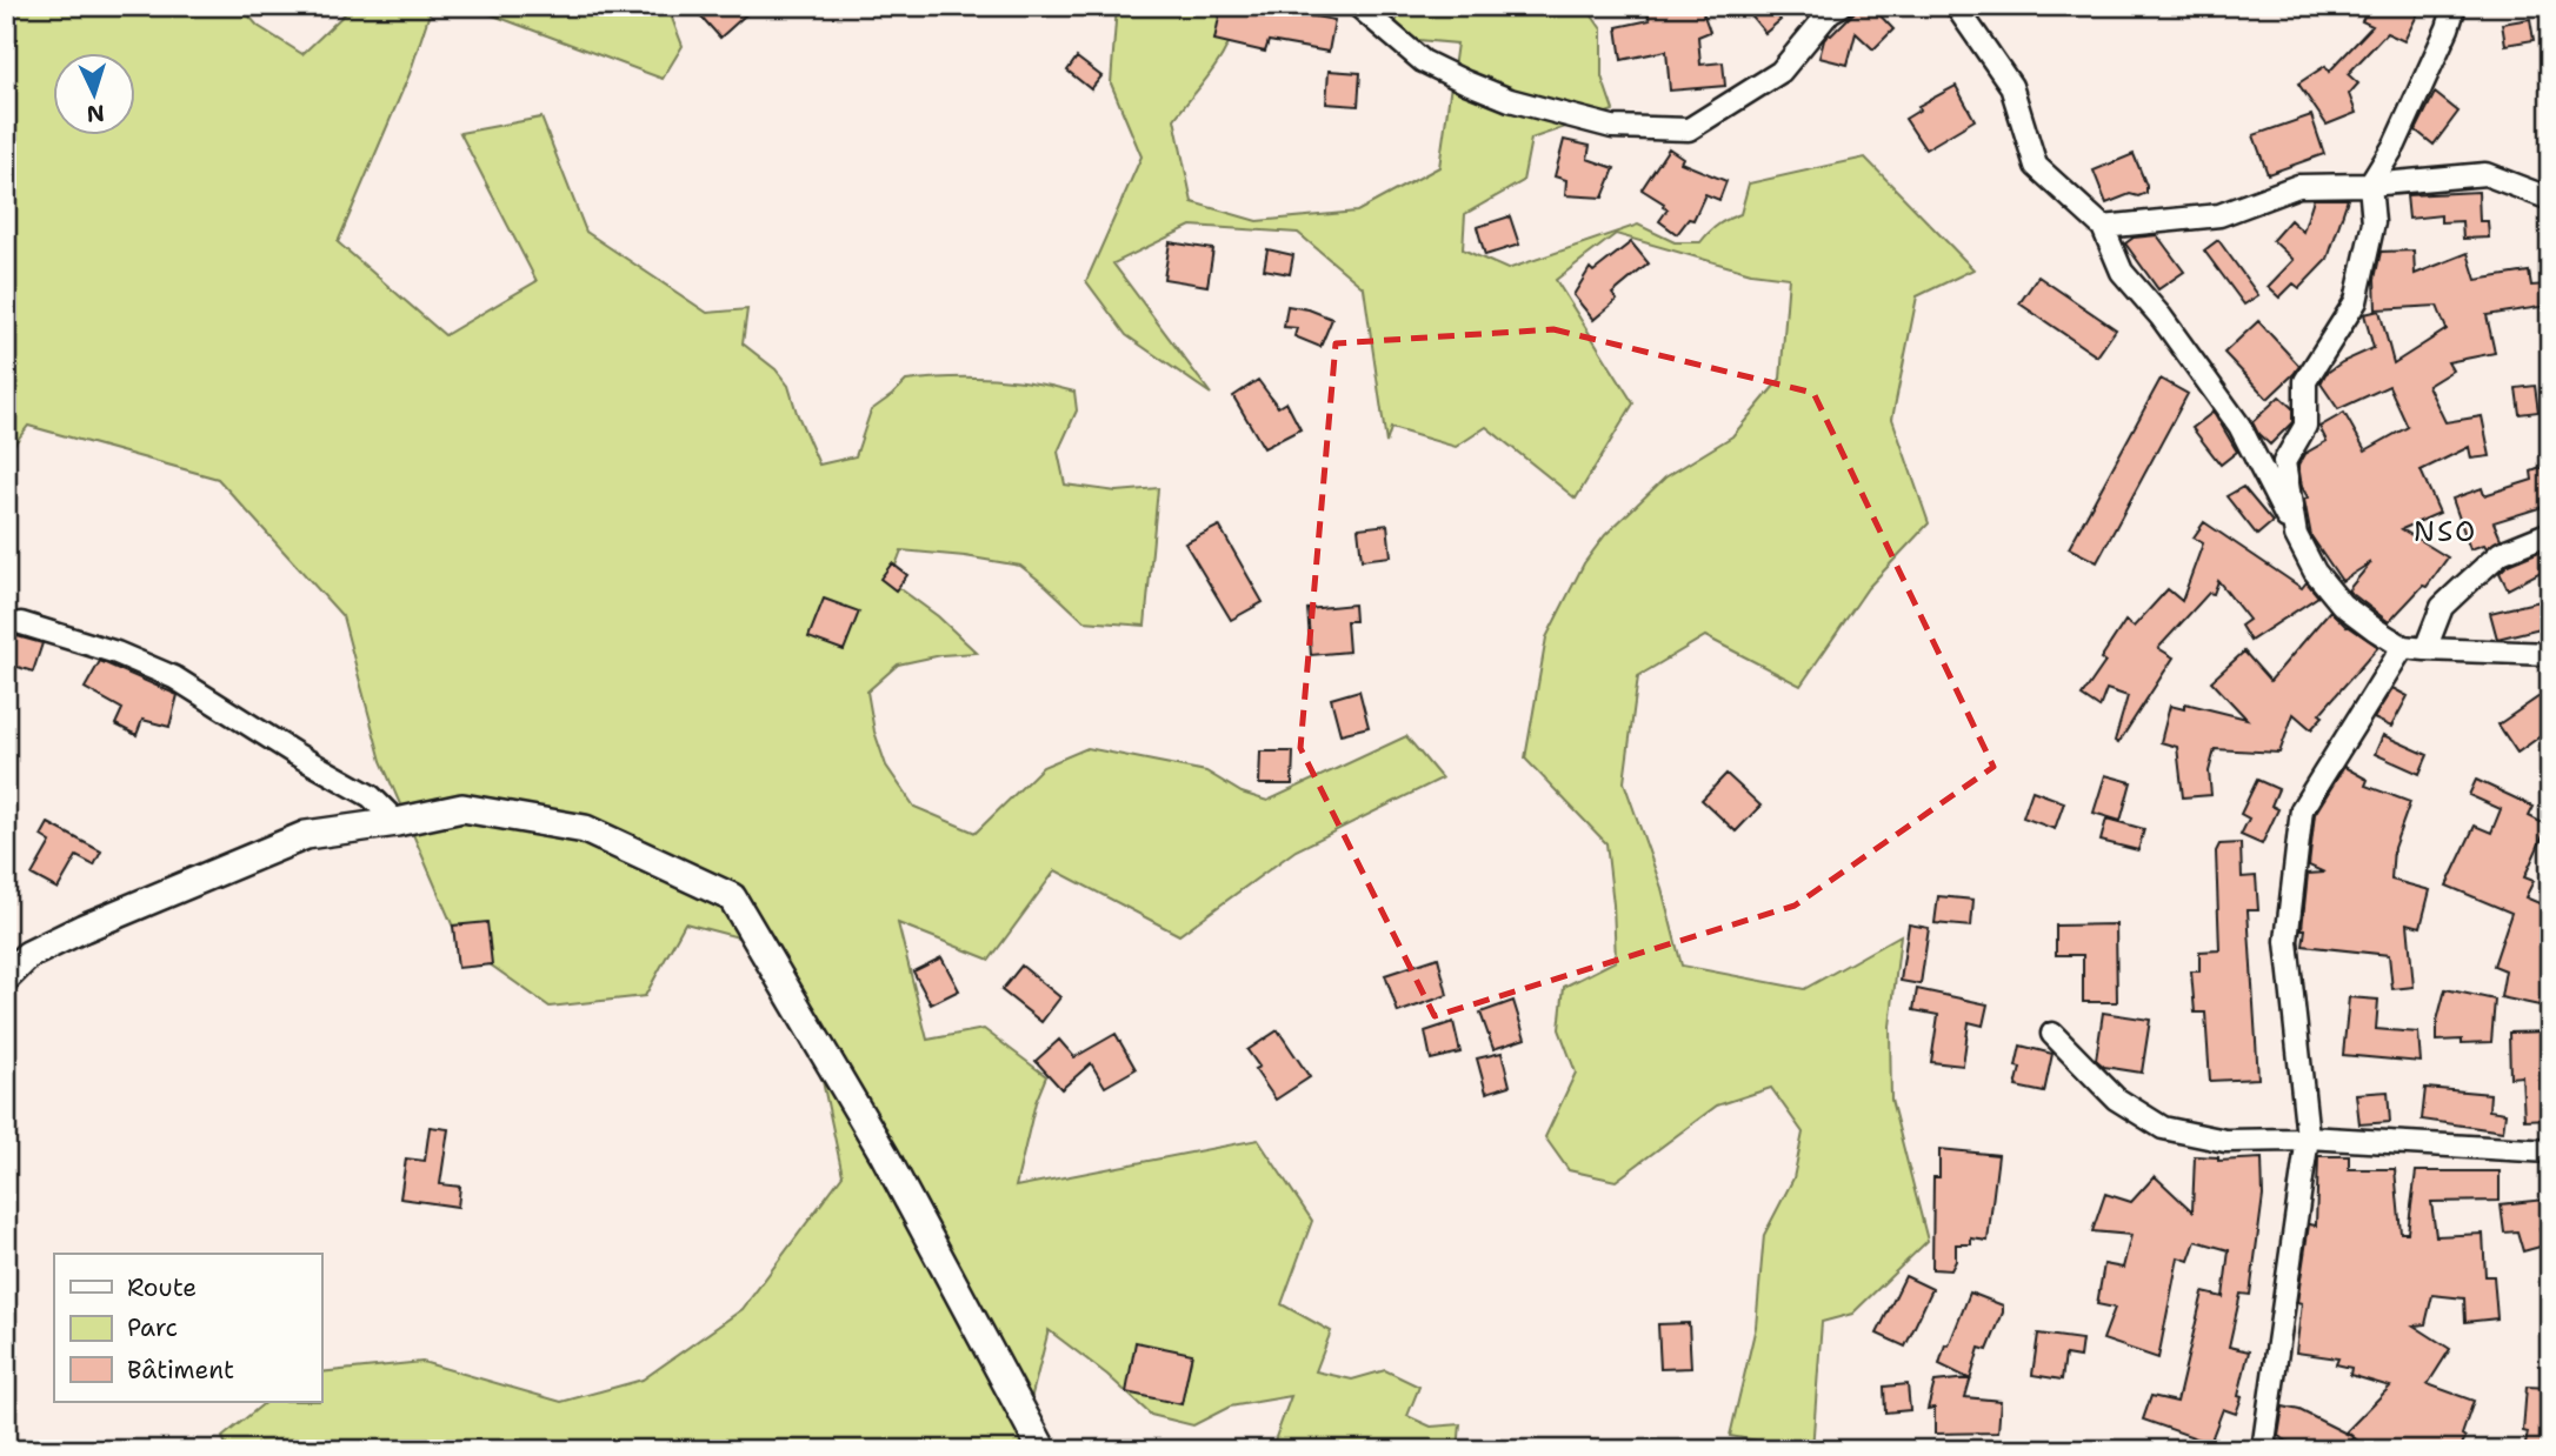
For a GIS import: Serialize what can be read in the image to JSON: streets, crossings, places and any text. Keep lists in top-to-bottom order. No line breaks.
{"districts":["NSO"],"legend":["Route","Parc","Bâtiment"],"north":"bottom"}
